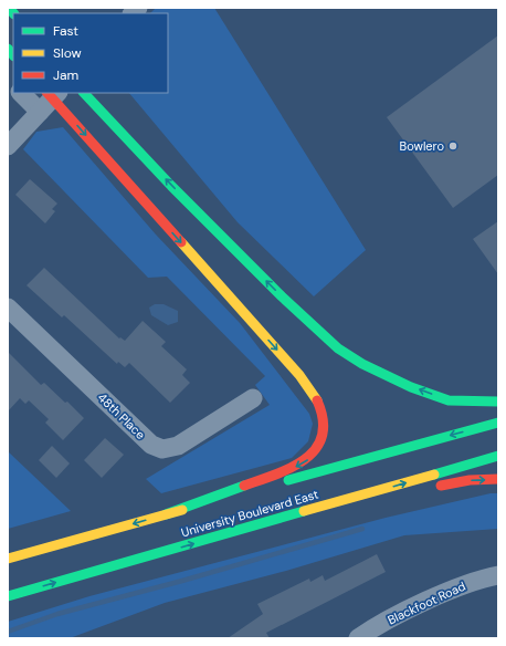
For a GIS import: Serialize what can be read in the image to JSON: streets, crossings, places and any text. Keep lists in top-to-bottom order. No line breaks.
{"streets":{"main road":["University Boulevard East"],"street":["48th Place","Blackfoot Road"]},"places":["Bowlero"],"legend":["Fast","Slow","Jam"]}
